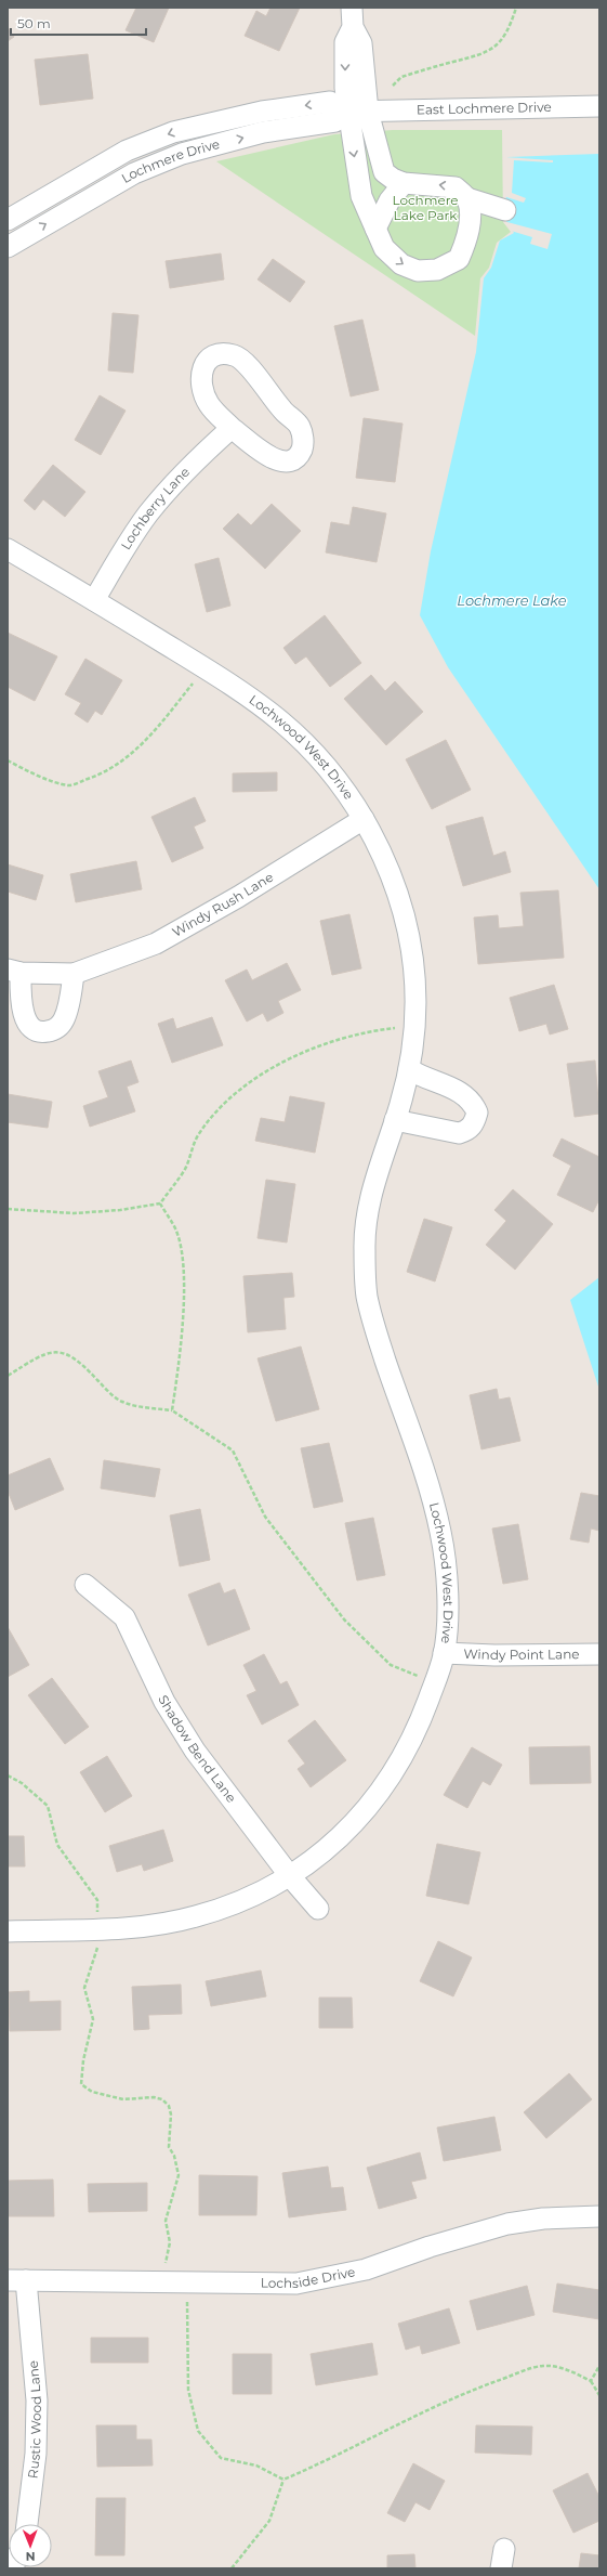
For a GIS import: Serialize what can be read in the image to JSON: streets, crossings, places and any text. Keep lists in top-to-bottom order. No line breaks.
{"streets":{"street":["East Lochmere Drive","Lochmere Drive","Lochberry Lane","Lochwood West Drive","Windy Rush Lane","Windy Point Lane","Shadow Bend Lane","Lochside Drive","Rustic Wood Lane"]},"crossings":[["East Lochmere Drive","Lochmere Drive"],["Lochberry Lane","Lochwood West Drive"],["Lochwood West Drive","Windy Rush Lane"],["Lochwood West Drive","Windy Point Lane"],["Lochwood West Drive","Shadow Bend Lane"],["Lochside Drive","Rustic Wood Lane"]],"water":["Lochmere Lake"],"parks":["Lochmere Lake Park"],"scale_bar":"50 m","north":"bottom"}
